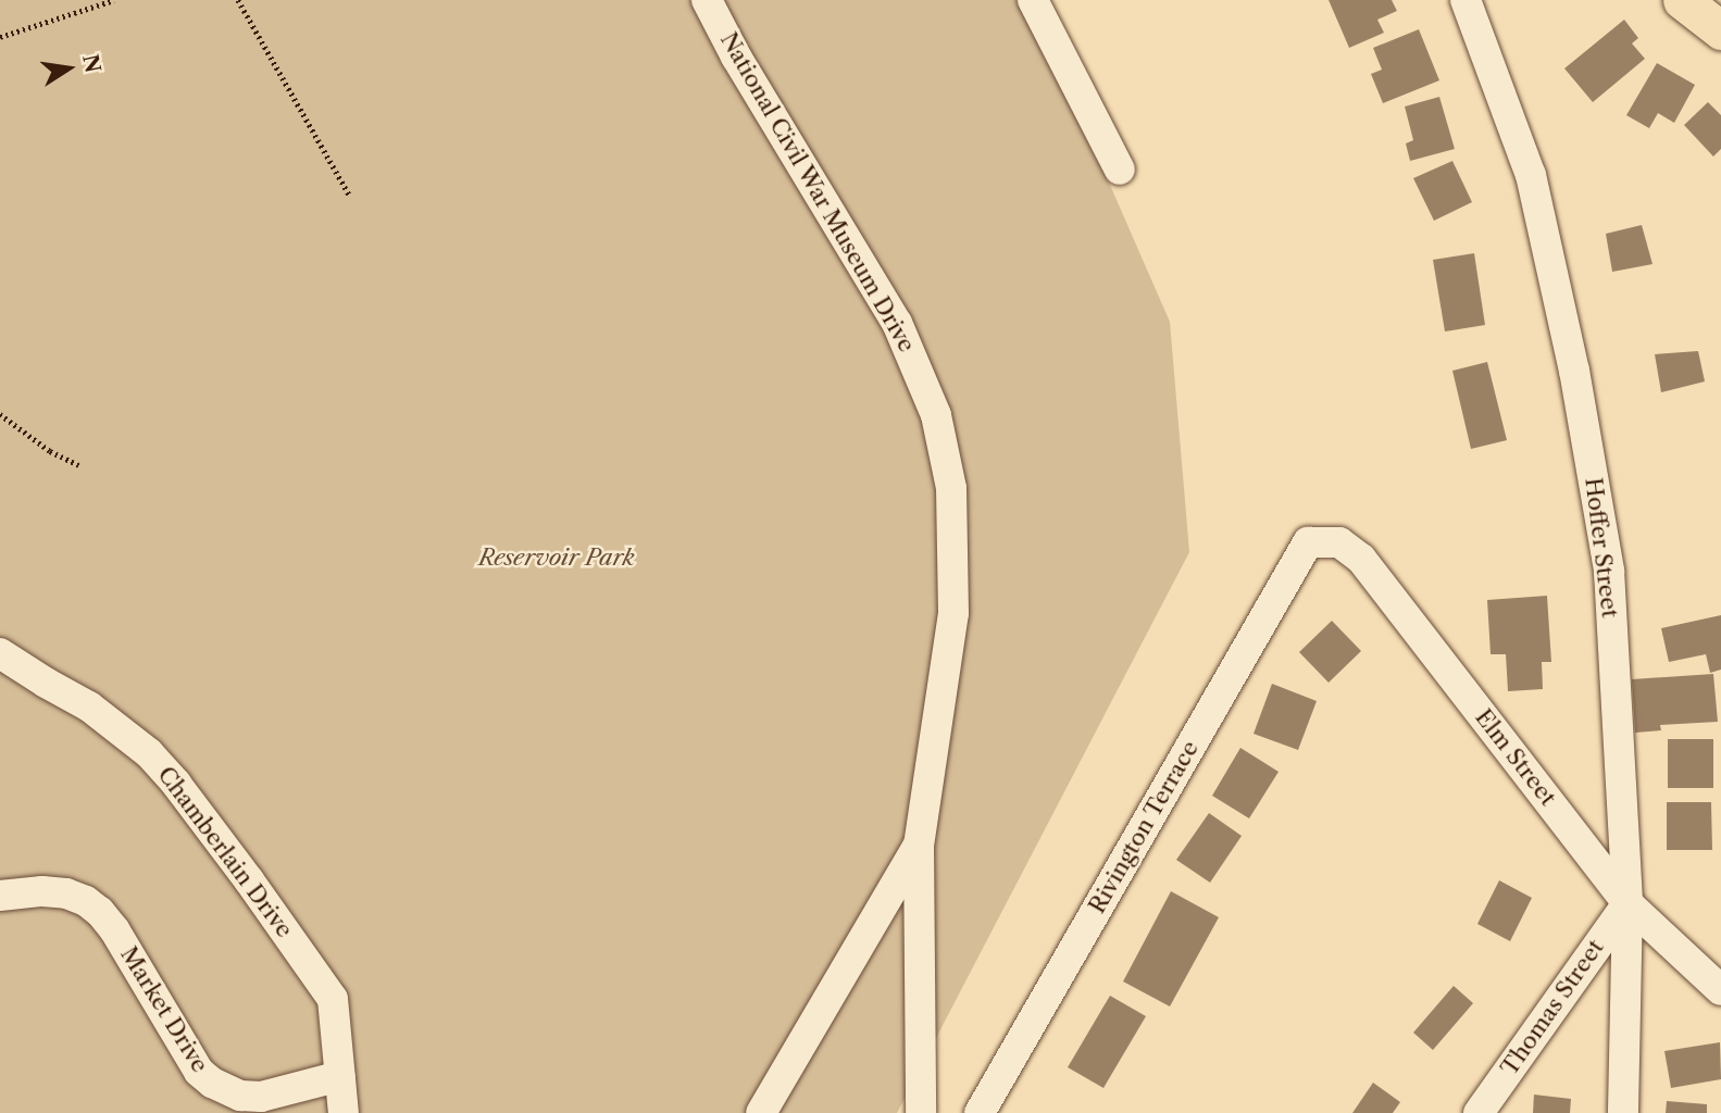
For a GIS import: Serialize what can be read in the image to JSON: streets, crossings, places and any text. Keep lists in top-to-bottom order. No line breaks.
{"streets":{"street":["National Civil War Museum Drive","Hoffer Street","Elm Street","Rivington Terrace","Chamberlain Drive","Thomas Street","Market Drive"]},"crossings":[["Hoffer Street","Elm Street"],["Hoffer Street","Thomas Street"],["Elm Street","Rivington Terrace"],["Elm Street","Thomas Street"],["Chamberlain Drive","Market Drive"]],"parks":["Reservoir Park"],"north":"right"}
